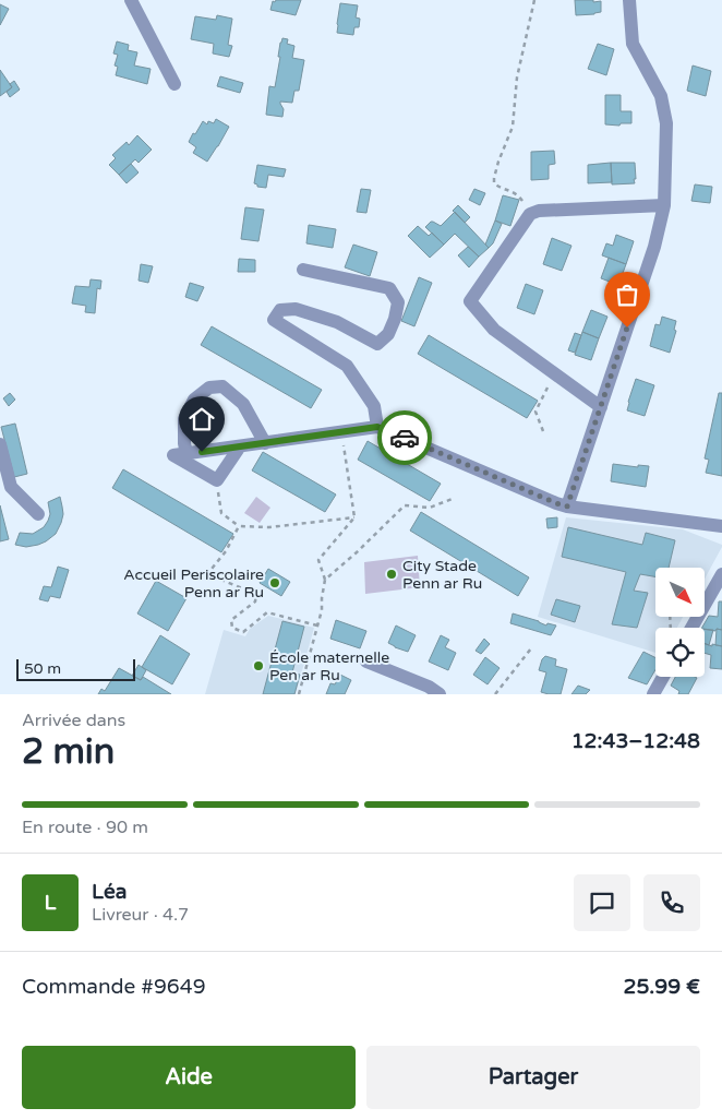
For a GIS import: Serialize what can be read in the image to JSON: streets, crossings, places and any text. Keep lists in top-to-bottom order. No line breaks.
{"places":["City Stade Penn ar Ru","Accueil Periscolaire Penn ar Ru","École maternelle Pen ar Ru"],"scale_bar":"50 m","north":"bottom right","page":{"scale":"50 m","heading":["2 min","Arrivée dans","12:43–12:48"],"panel":["Léa","Livreur · 4.7","Commande #9649","25.99 €"],"bar":"En route · 90 m","round":"L","buttons":["Aide","Partager"]}}
